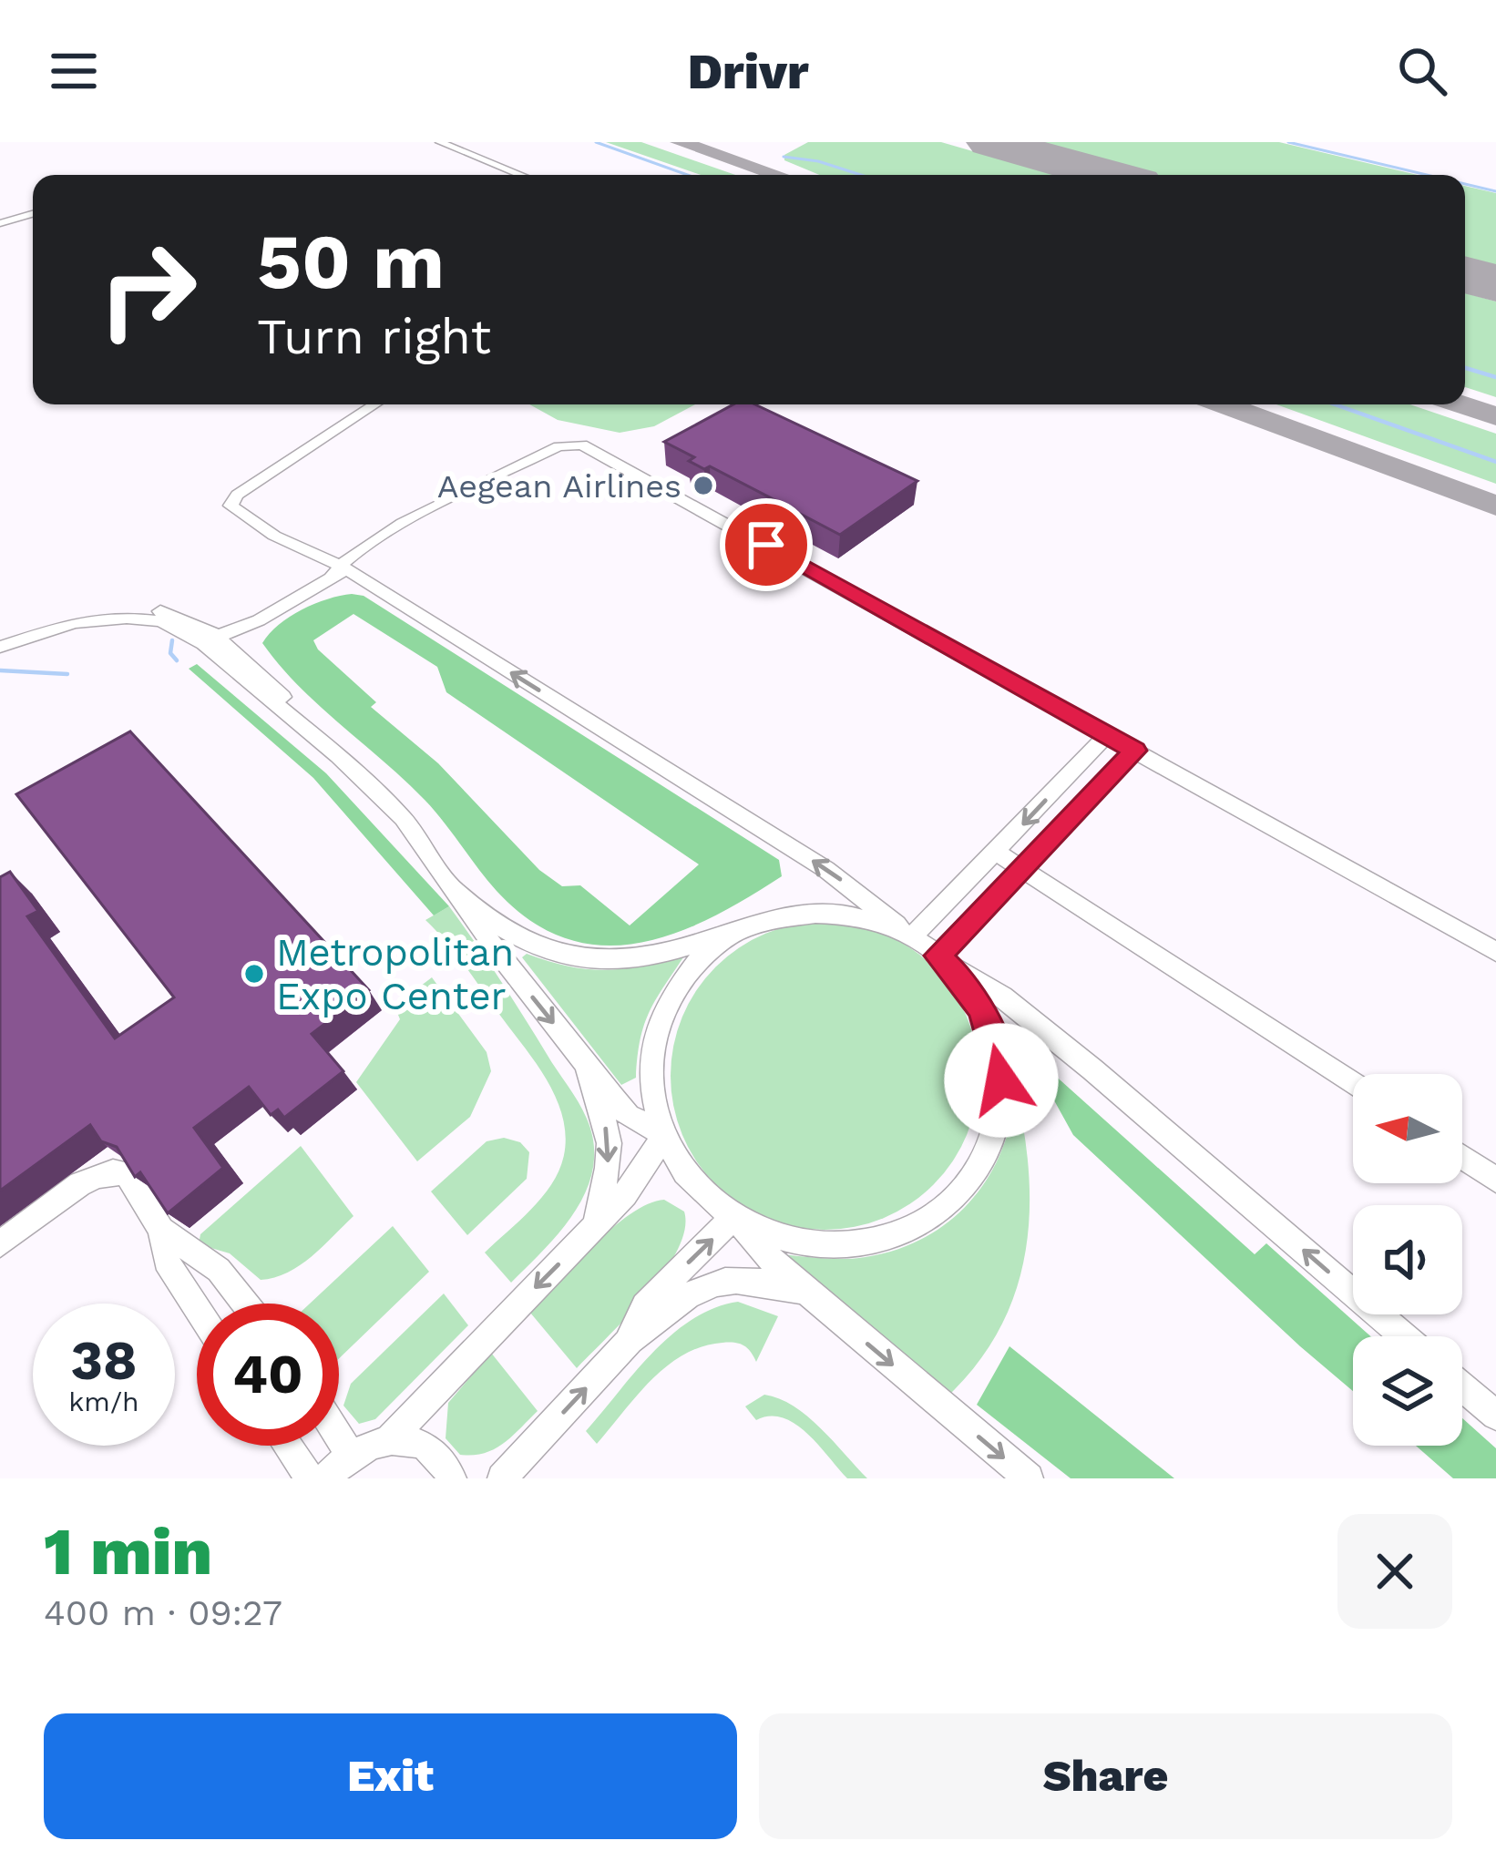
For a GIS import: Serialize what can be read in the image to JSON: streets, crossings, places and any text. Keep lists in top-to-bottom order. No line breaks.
{"places":["Aegean Airlines","Metropolitan Expo Center"],"north":"left","page":{"header":"Drivr","turn":["50 m","Turn right"],"speed":"38 km/h","limit":"40","heading":["1 min","400 m · 09:27"],"buttons":["Exit","Share"]}}
